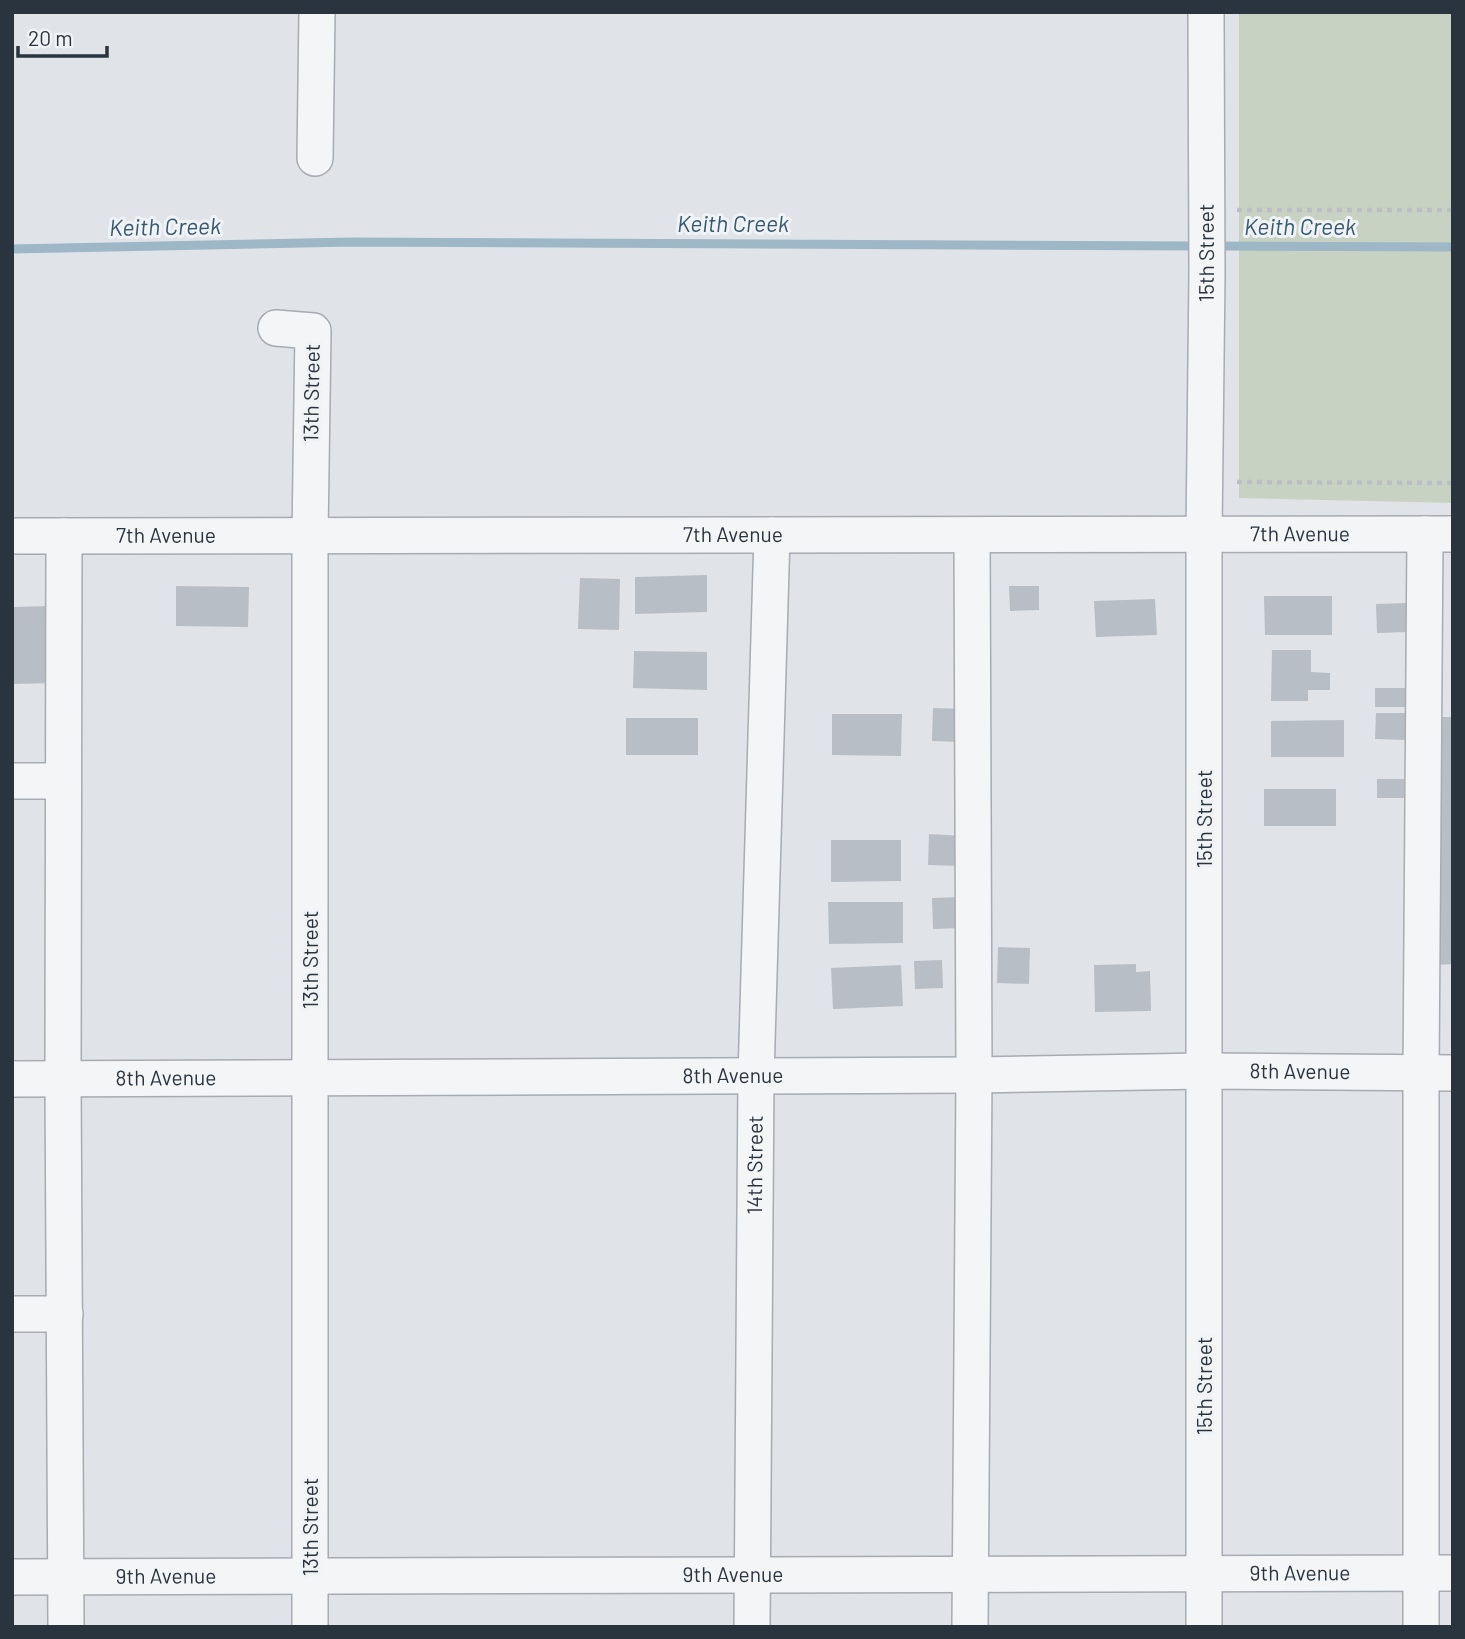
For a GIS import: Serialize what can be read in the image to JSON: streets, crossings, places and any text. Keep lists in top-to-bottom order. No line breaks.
{"streets":{"street":["15th Street","13th Street","7th Avenue","8th Avenue","14th Street","9th Avenue"]},"crossings":[["15th Street","7th Avenue"],["15th Street","8th Avenue"],["15th Street","9th Avenue"],["13th Street","7th Avenue"],["13th Street","8th Avenue"],["13th Street","9th Avenue"],["7th Avenue","14th Street"],["8th Avenue","14th Street"],["14th Street","9th Avenue"]],"water":["Keith Creek"],"scale_bar":"20 m"}
